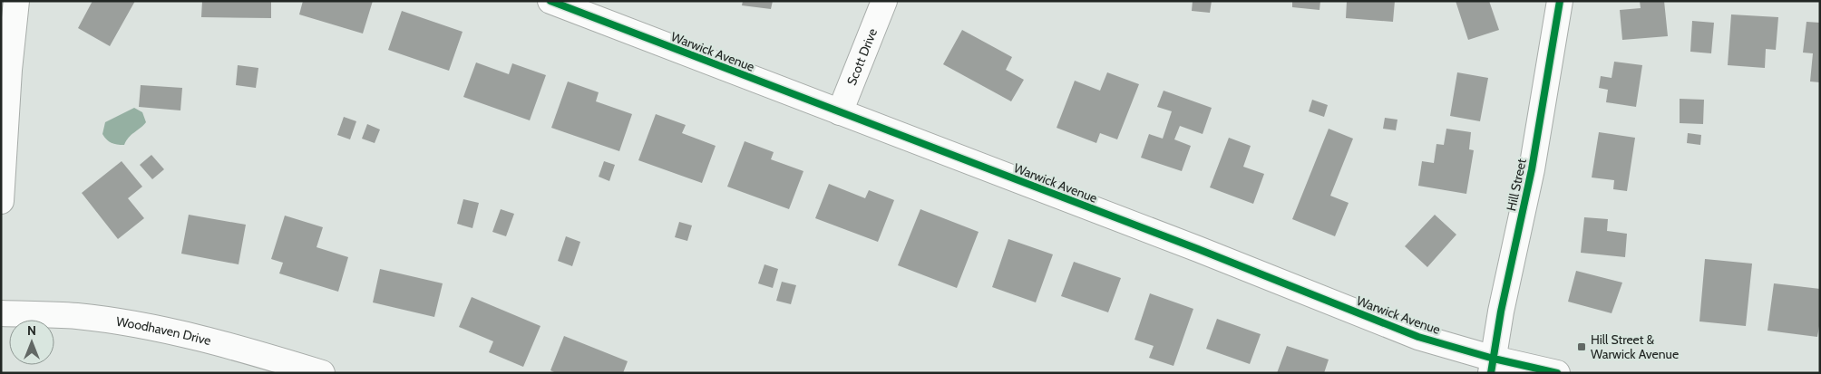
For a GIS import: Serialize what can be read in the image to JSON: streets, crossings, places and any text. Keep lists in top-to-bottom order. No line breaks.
{"streets":{"street":["Warwick Avenue","Scott Drive","Hill Street","Woodhaven Drive"]},"crossings":[["Warwick Avenue","Scott Drive"],["Warwick Avenue","Hill Street"]],"places":{"transit":["Hill Street & Warwick Avenue"]},"north":"top"}
